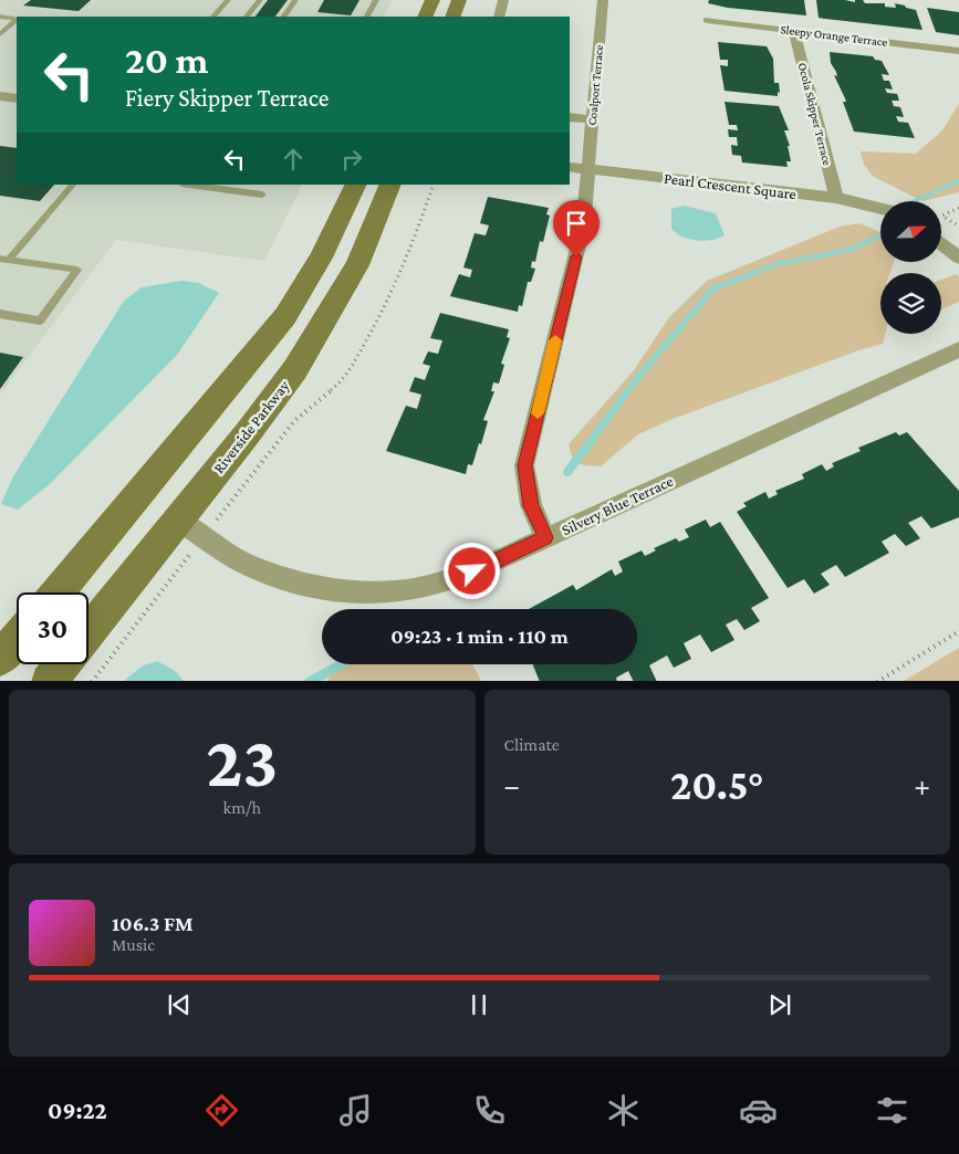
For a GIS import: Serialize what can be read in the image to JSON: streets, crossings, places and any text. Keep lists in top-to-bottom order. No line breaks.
{"streets":{"main road":["Riverside Parkway"],"street":["Sleepy Orange Terrace","Coalport Terrace","Ocola Skipper Terrace","Pearl Crescent Square","Silvery Blue Terrace"]},"crossings":[["Sleepy Orange Terrace","Ocola Skipper Terrace"],["Coalport Terrace","Pearl Crescent Square"],["Coalport Terrace","Silvery Blue Terrace"],["Ocola Skipper Terrace","Pearl Crescent Square"],["Riverside Parkway","Silvery Blue Terrace"]],"north":"right","page":{"turn":["20 m","Fiery Skipper Terrace"],"limit":"30","trip":"09:23 · 1 min · 110 m","tile":[["23","km/h"],"Climate"],"heat":["−","20.5°","+"],"song":["106.3 FM","Music"],"tabs":"09:22"}}
